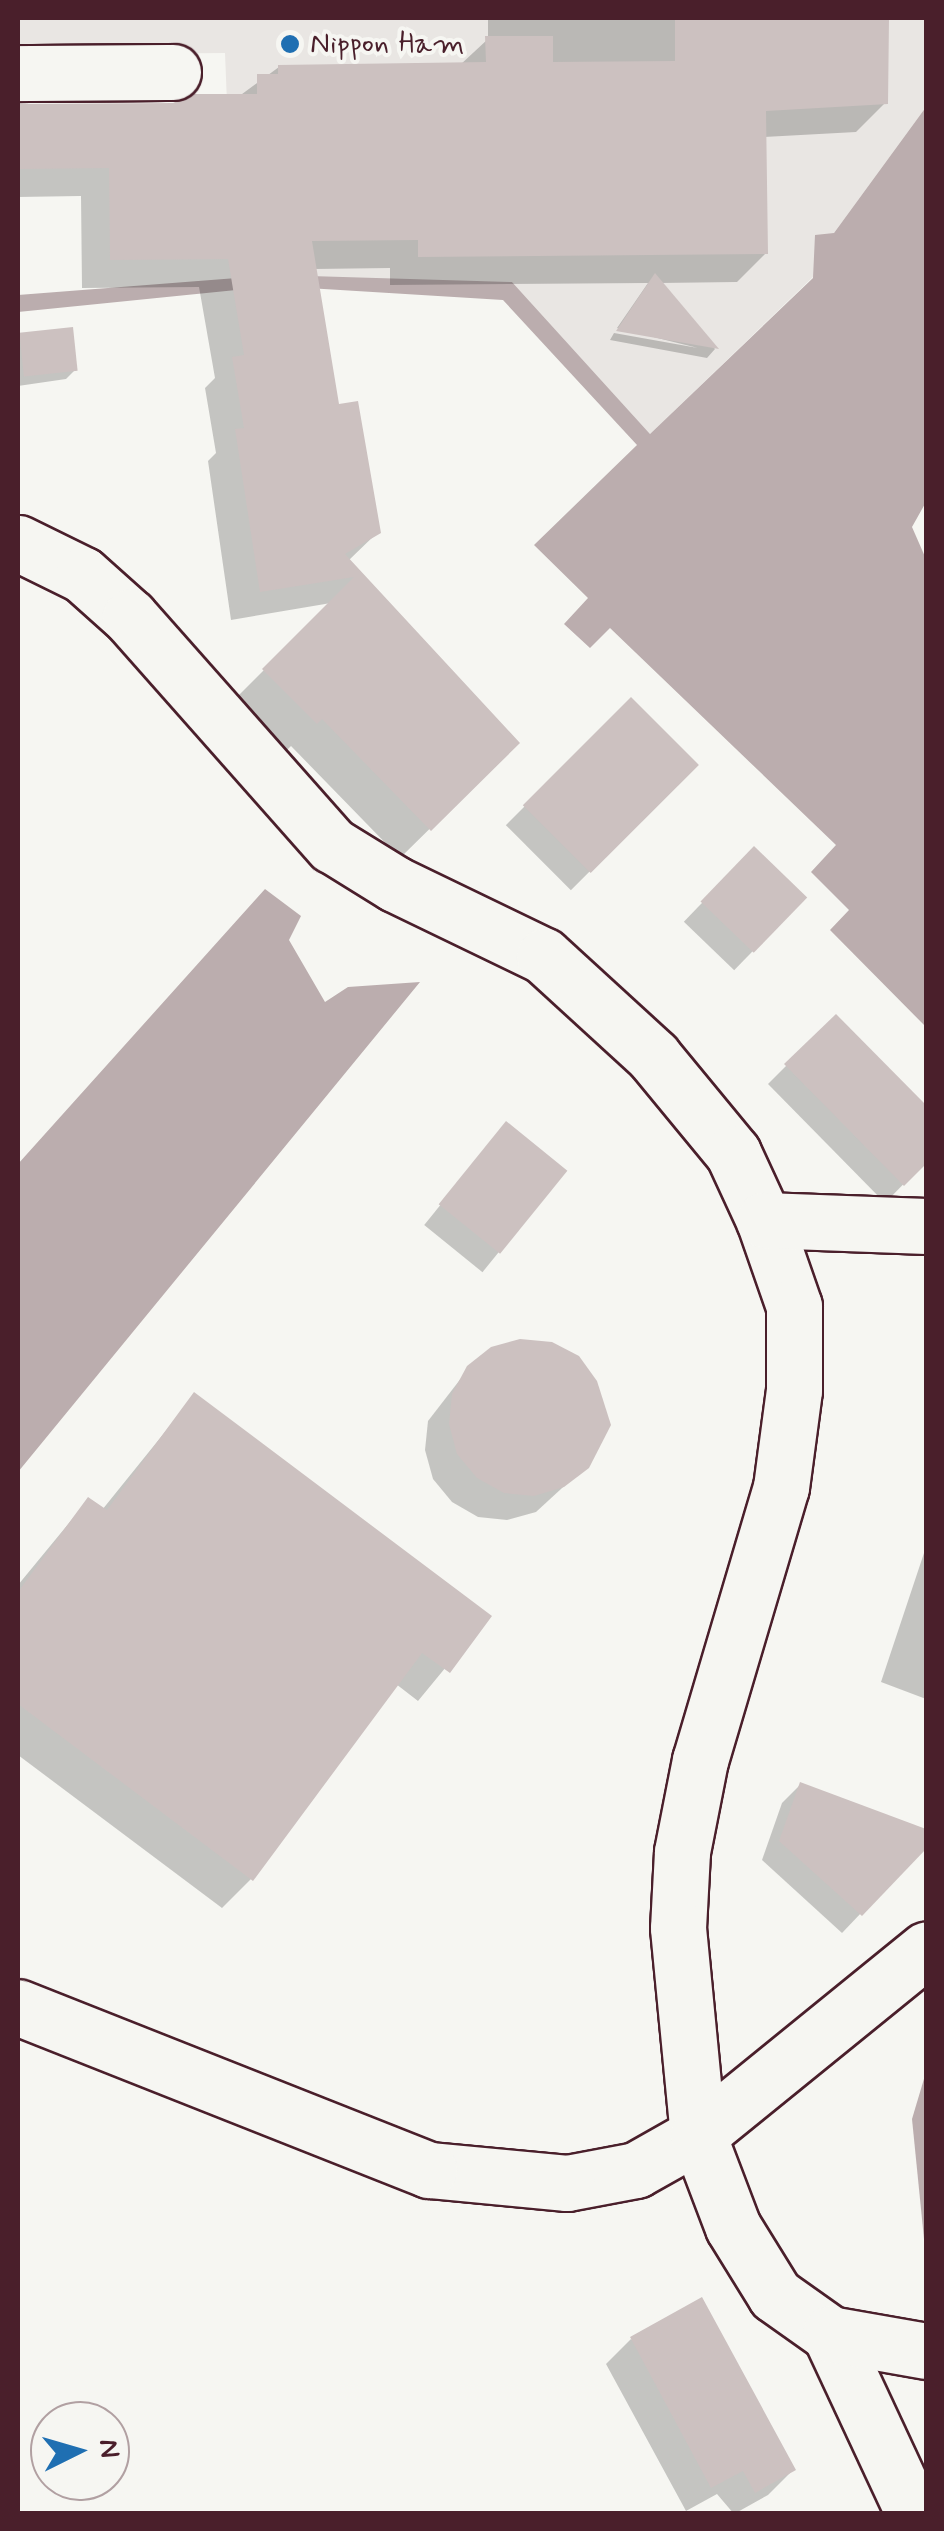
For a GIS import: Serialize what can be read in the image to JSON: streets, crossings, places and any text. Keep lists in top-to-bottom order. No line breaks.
{"places":["Nippon Ham"],"north":"right"}
